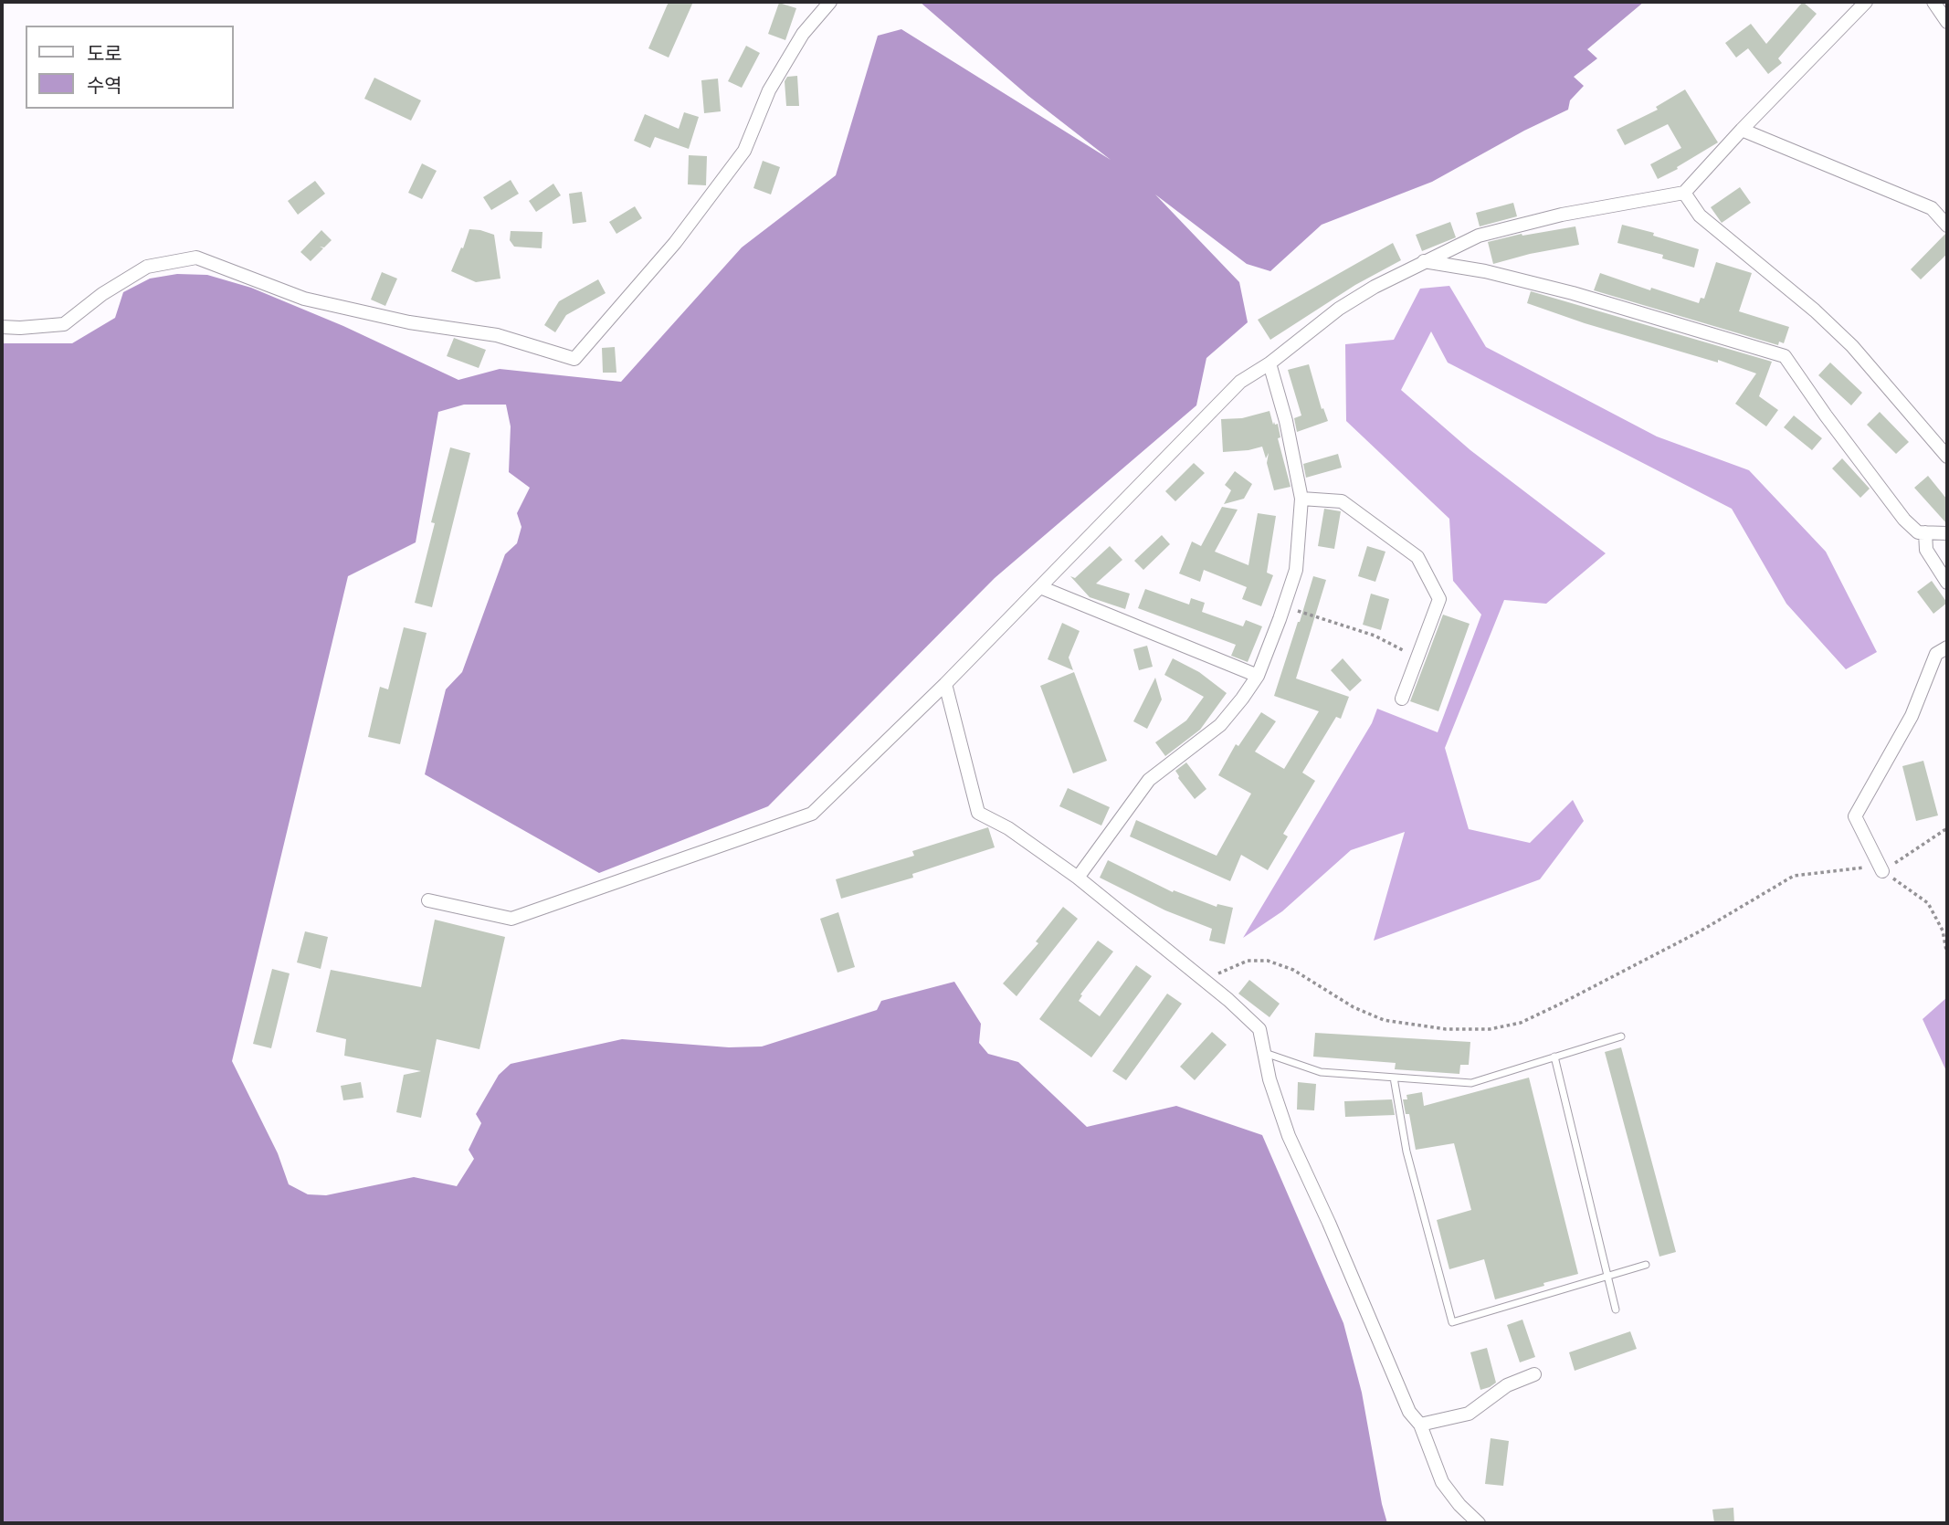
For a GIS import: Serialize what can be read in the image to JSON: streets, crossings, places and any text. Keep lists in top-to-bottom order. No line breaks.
{"legend":["도로","수역"]}
